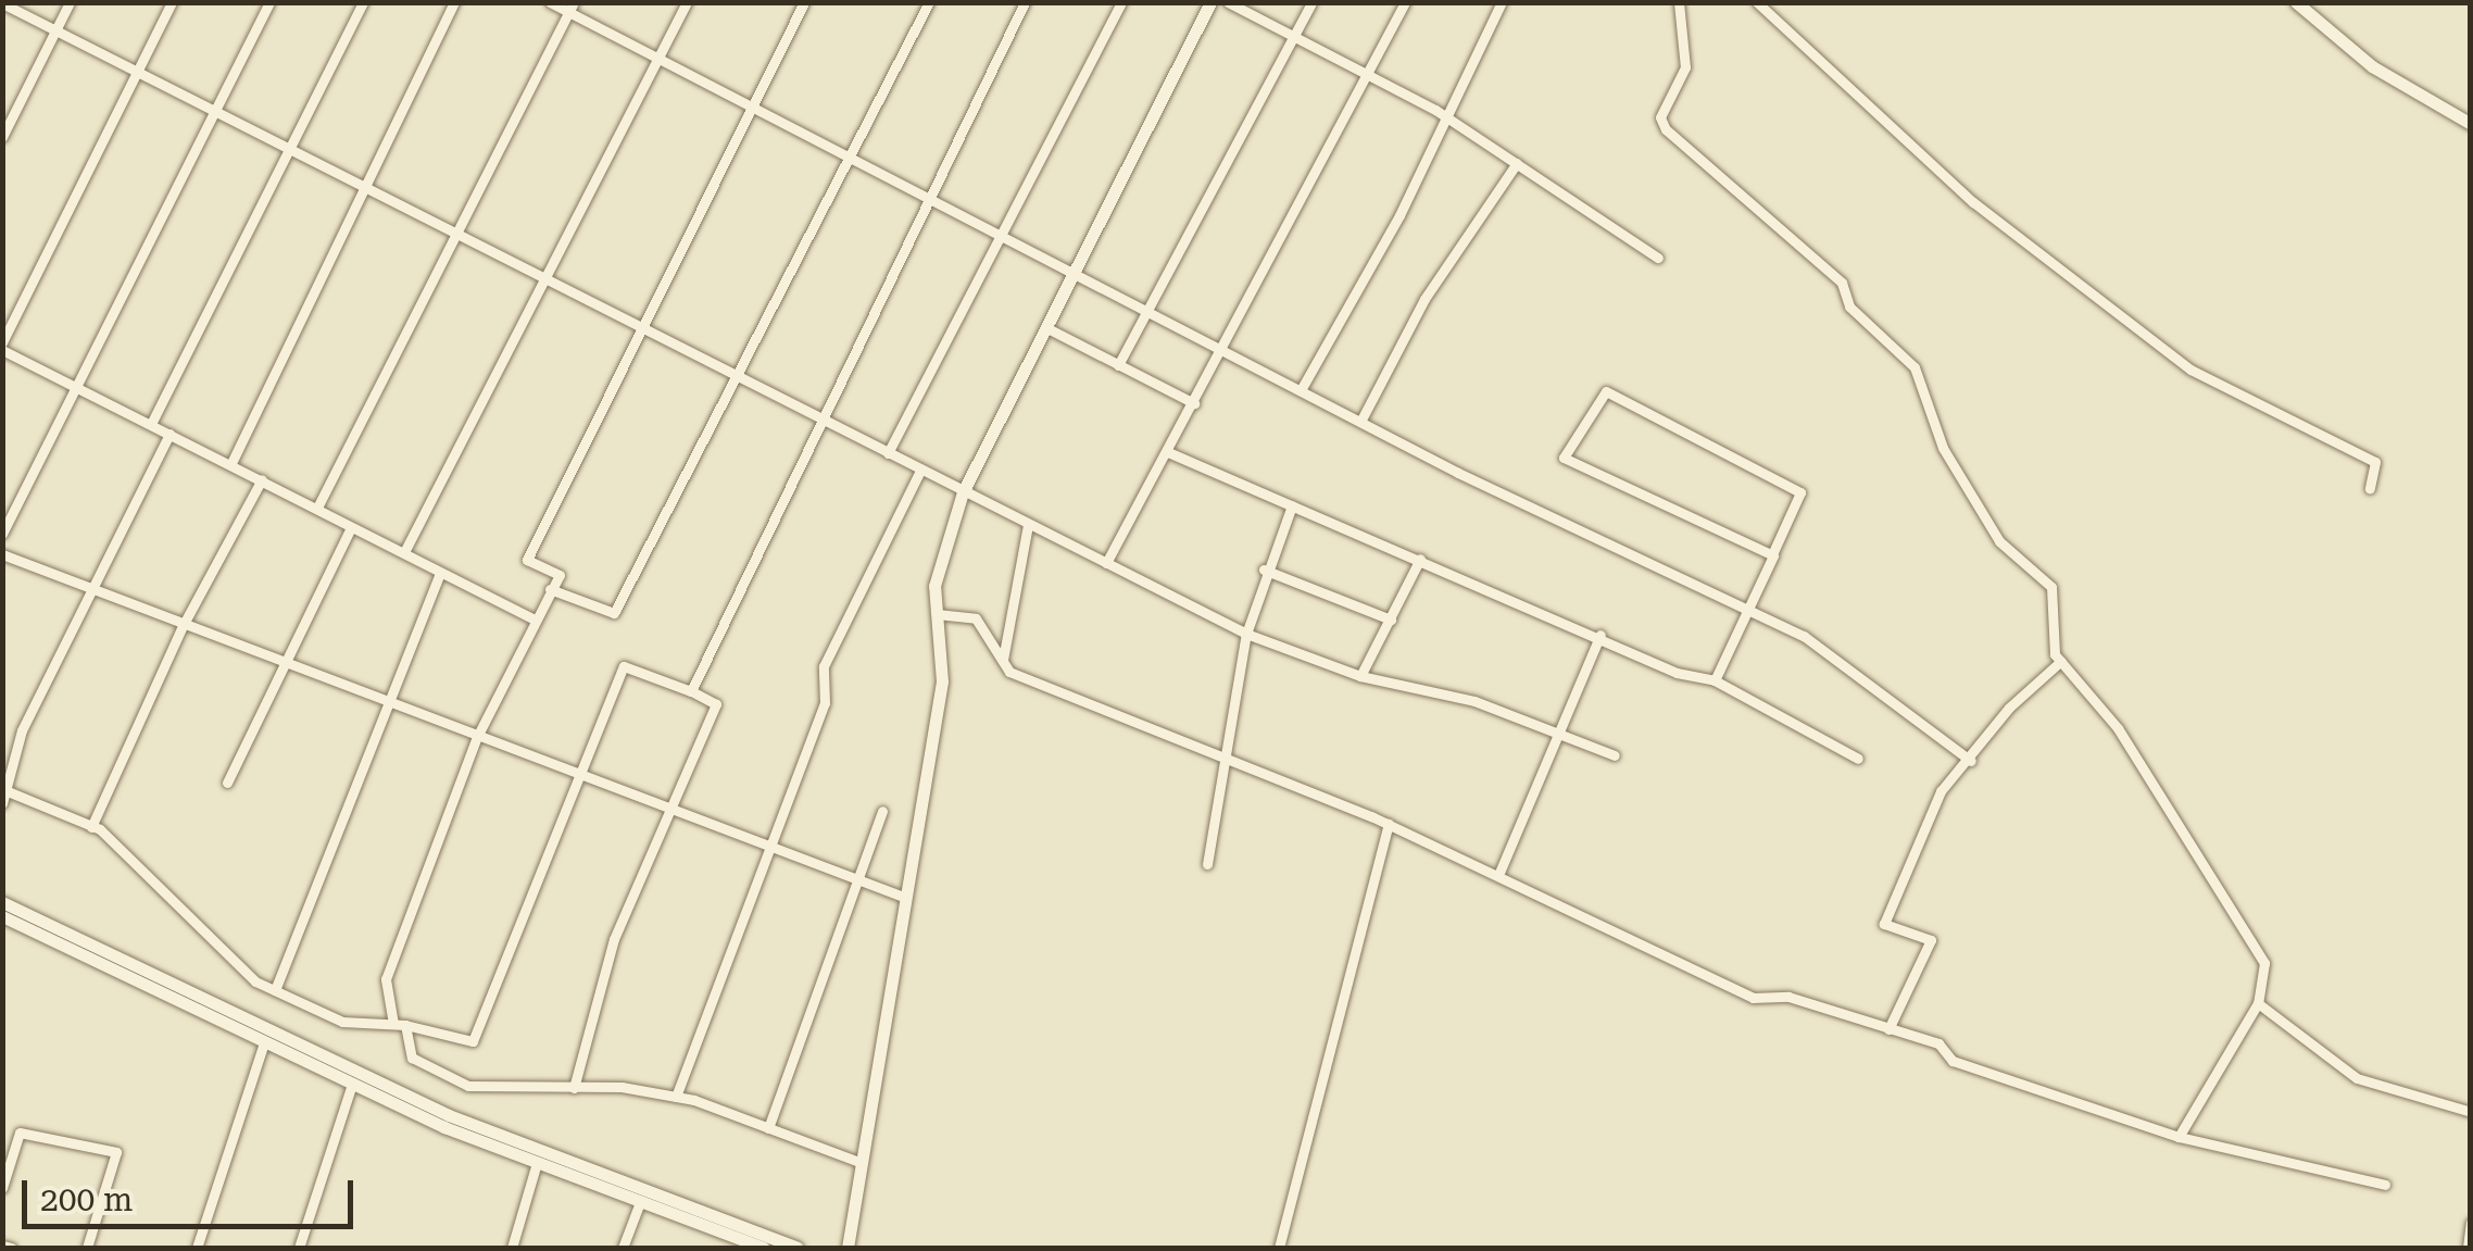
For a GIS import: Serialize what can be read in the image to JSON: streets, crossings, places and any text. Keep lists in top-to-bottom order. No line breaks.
{"scale_bar":"200 m"}
